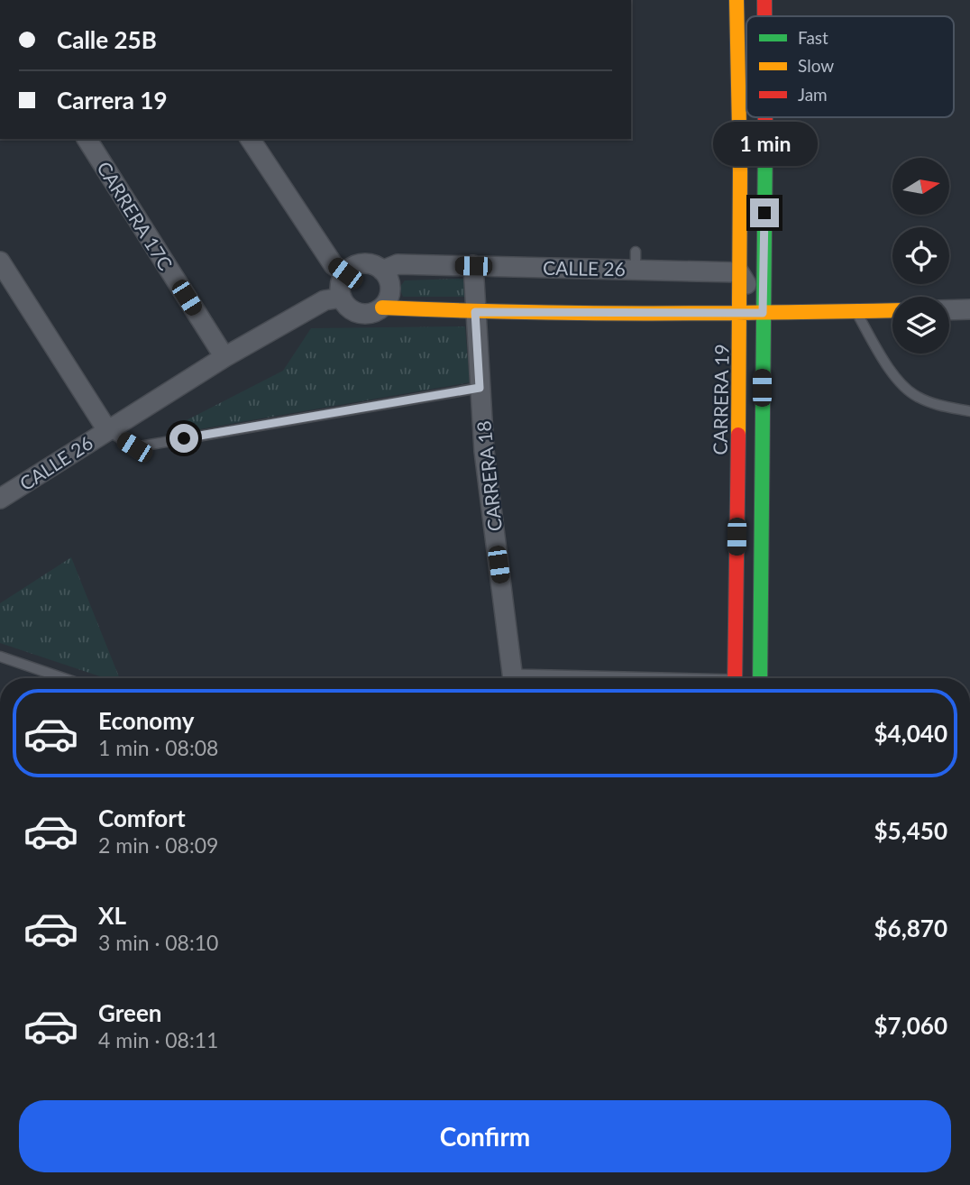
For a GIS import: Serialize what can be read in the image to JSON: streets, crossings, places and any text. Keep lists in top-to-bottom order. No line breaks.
{"streets":{"street":["CARRERA 17C","CALLE 26","CARRERA 19","CARRERA 18"]},"crossings":[["CARRERA 17C","CALLE 26"],["CALLE 26","CARRERA 19"],["CALLE 26","CARRERA 18"]],"legend":["Fast","Slow","Jam"],"north":"right","page":{"banner":["Calle 25B","Carrera 19"],"bubble":"1 min","list":[{"name":"Economy","note":"1 min · 08:08","value":"$4,040"},{"name":"Comfort","note":"2 min · 08:09","value":"$5,450"},{"name":"XL","note":"3 min · 08:10","value":"$6,870"},{"name":"Green","note":"4 min · 08:11","value":"$7,060"}],"buttons":"Confirm"}}
